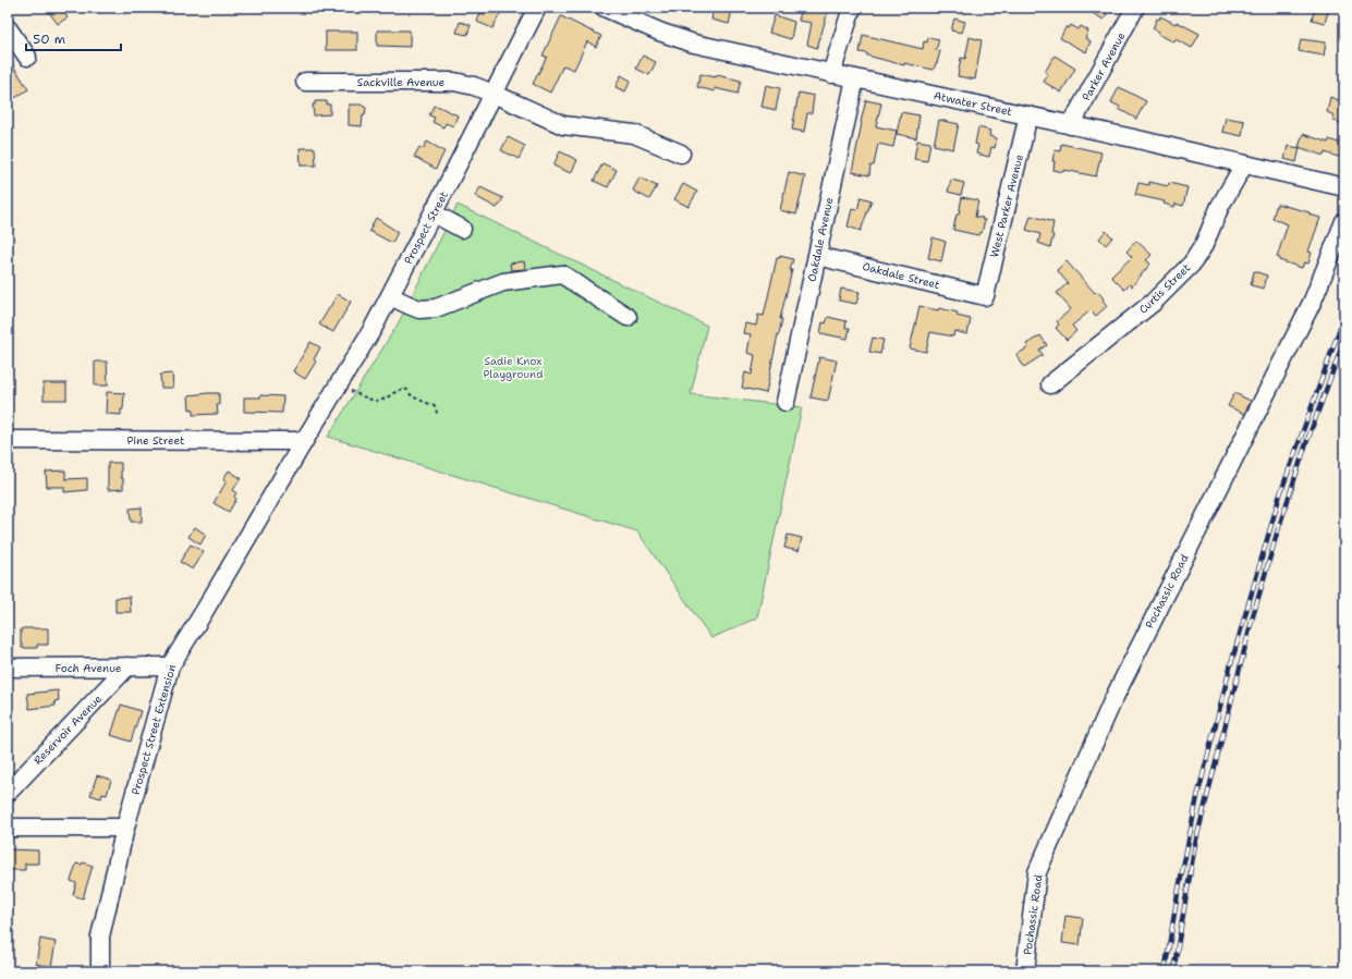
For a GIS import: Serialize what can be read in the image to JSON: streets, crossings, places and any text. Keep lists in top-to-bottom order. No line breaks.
{"streets":{"street":["Parker Avenue","Sackville Avenue","Atwater Street","West Parker Avenue","Prospect Street","Oakdale Avenue","Oakdale Street","Curtis Street","Pine Street","Pochassic Road","Foch Avenue","Reservoir Avenue","Prospect Street Extension"]},"crossings":[["Parker Avenue","Atwater Street"],["Sackville Avenue","Prospect Street"],["Atwater Street","West Parker Avenue"],["Atwater Street","Oakdale Avenue"],["Atwater Street","Curtis Street"],["West Parker Avenue","Oakdale Street"],["Prospect Street","Pine Street"],["Prospect Street","Prospect Street Extension"],["Oakdale Avenue","Oakdale Street"],["Pine Street","Prospect Street Extension"],["Foch Avenue","Reservoir Avenue"],["Foch Avenue","Prospect Street Extension"]],"parks":["Sadie Knox Playground"],"scale_bar":"50 m"}
